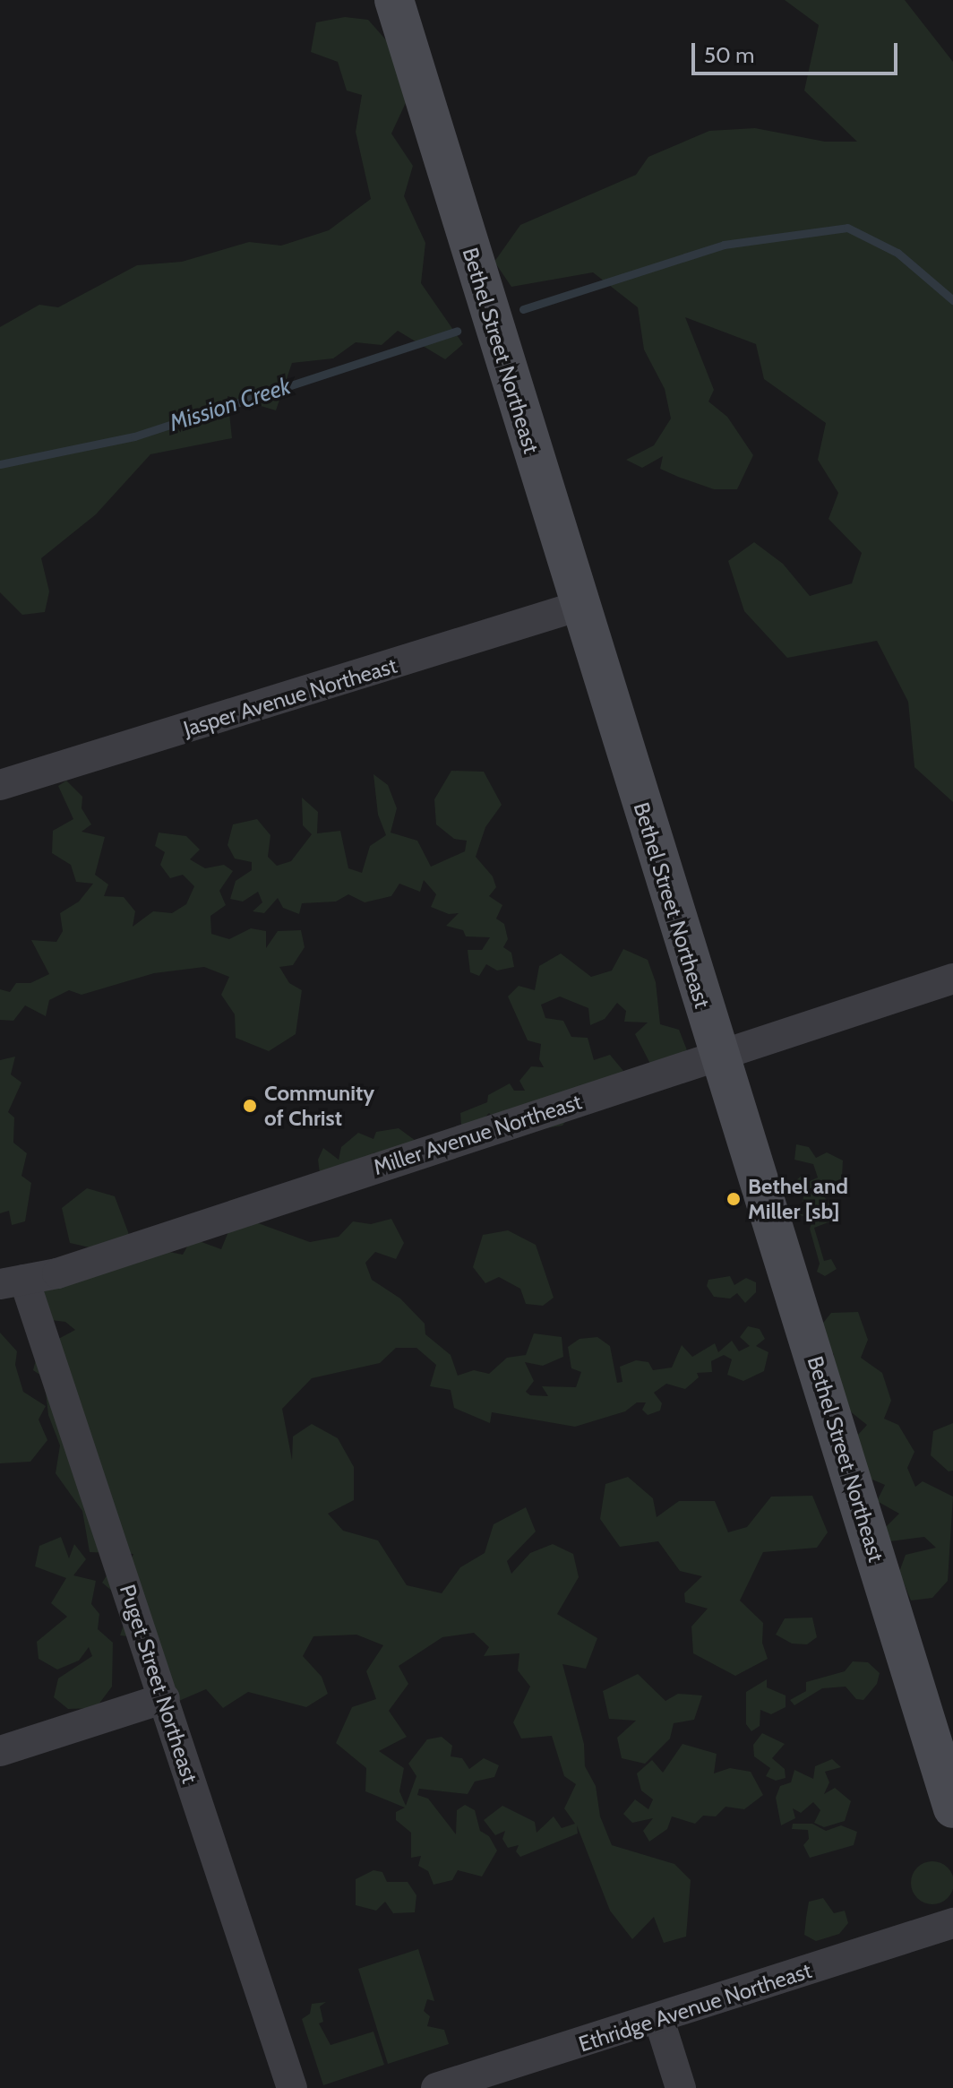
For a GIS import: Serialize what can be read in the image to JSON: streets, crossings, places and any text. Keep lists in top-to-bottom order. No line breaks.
{"streets":{"street":["Bethel Street Northeast","Jasper Avenue Northeast","Miller Avenue Northeast","Puget Street Northeast","Ethridge Avenue Northeast"]},"crossings":[["Bethel Street Northeast","Jasper Avenue Northeast"],["Bethel Street Northeast","Miller Avenue Northeast"],["Miller Avenue Northeast","Puget Street Northeast"]],"water":["Mission Creek"],"places":["Community of Christ","Bethel and Miller [sb]"],"scale_bar":"50 m"}
